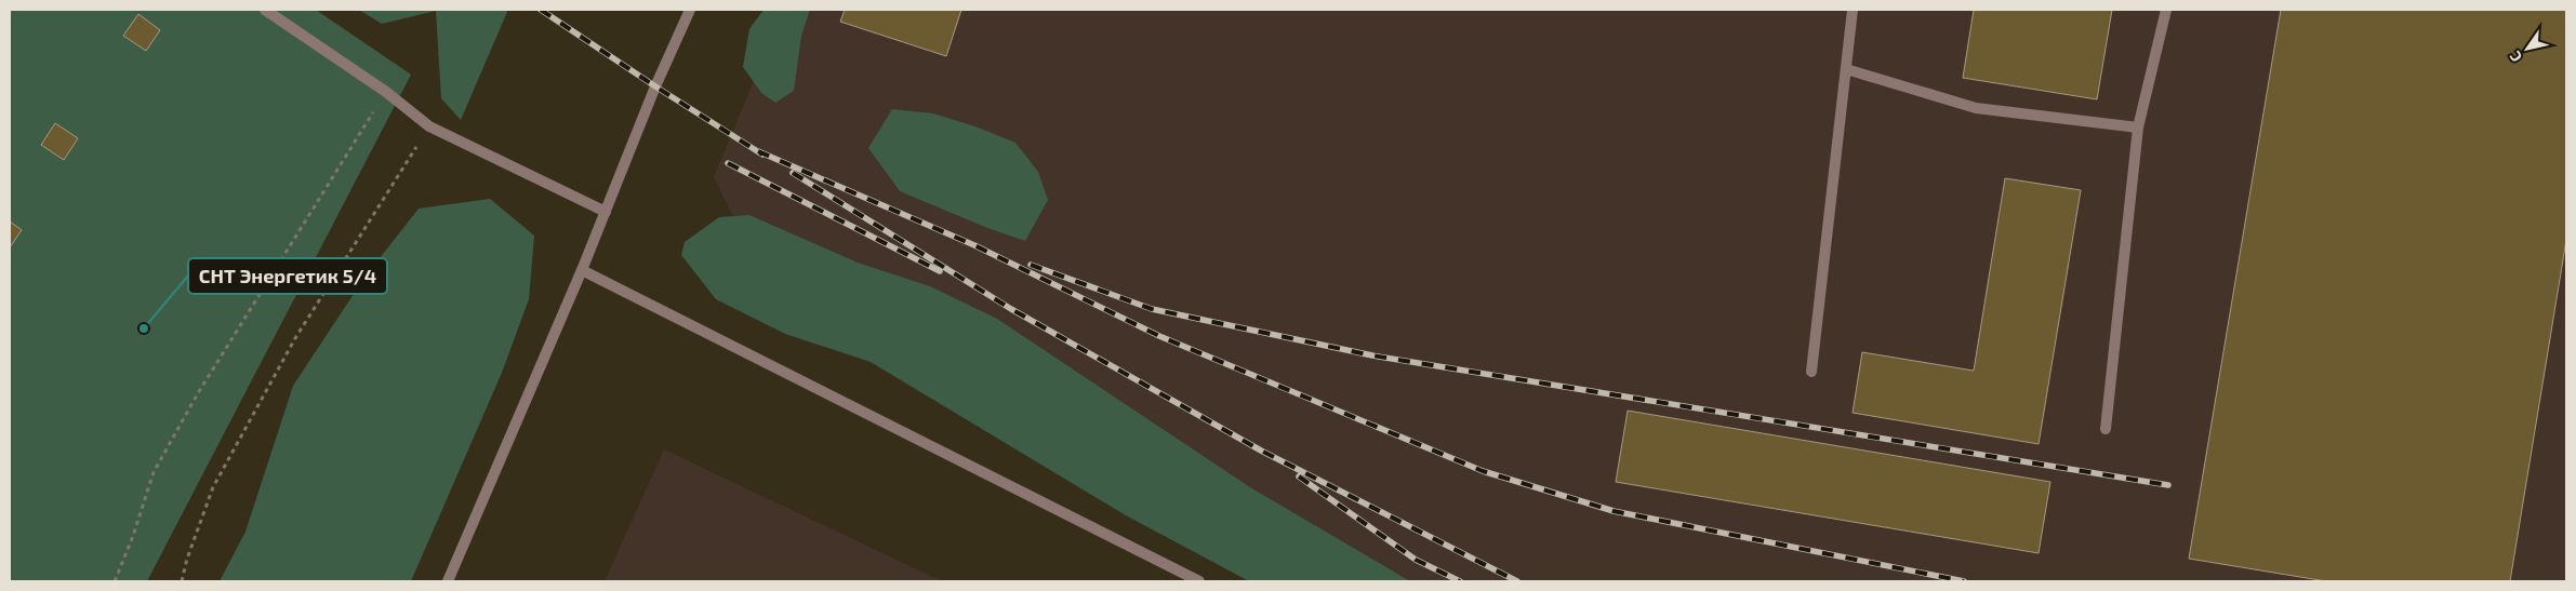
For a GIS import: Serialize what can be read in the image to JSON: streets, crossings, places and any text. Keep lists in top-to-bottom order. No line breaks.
{"places":["СНТ Энергетик 5/4"],"north":"bottom left"}
